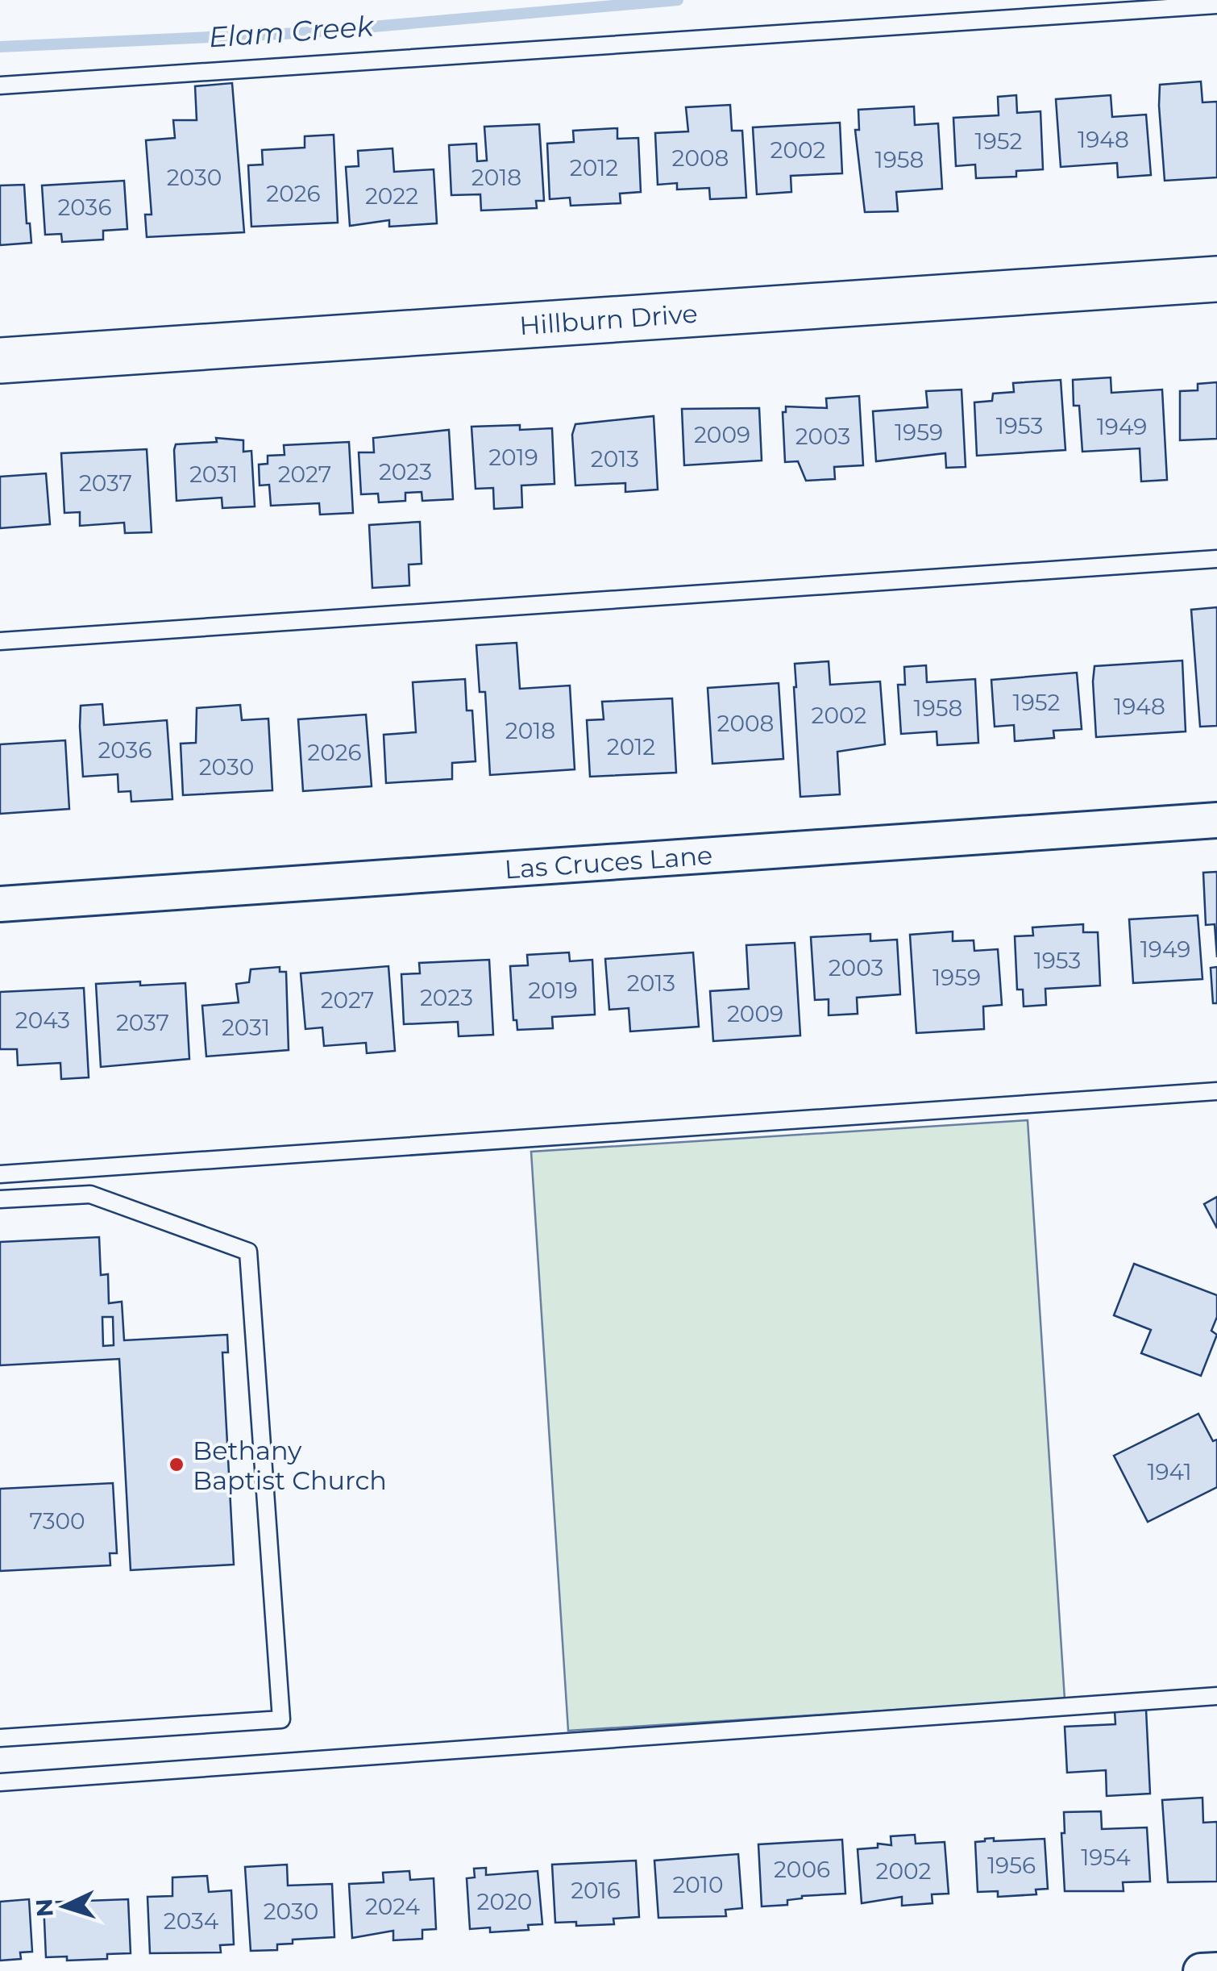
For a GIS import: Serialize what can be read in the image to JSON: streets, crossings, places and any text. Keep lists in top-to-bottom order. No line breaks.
{"streets":{"street":["Hillburn Drive","Las Cruces Lane"]},"water":["Elam Creek"],"places":["Bethany Baptist Church"],"house_numbers":["1948","1952","2002","2008","1958","2012","2030","2018","2026","2022","2036","1953","1949","1959","2009","2003","2019","2013","2023","2031","2027","2037","1952","1948","1958","2002","2008","2018","2012","2036","2026","2030","1949","1953","2003","1959","2013","2019","2023","2027","2009","2043","2037","2031","1941","7300","1954","1956","2006","2002","2010","2016","2020","2024","2030","2034"],"north":"left"}
